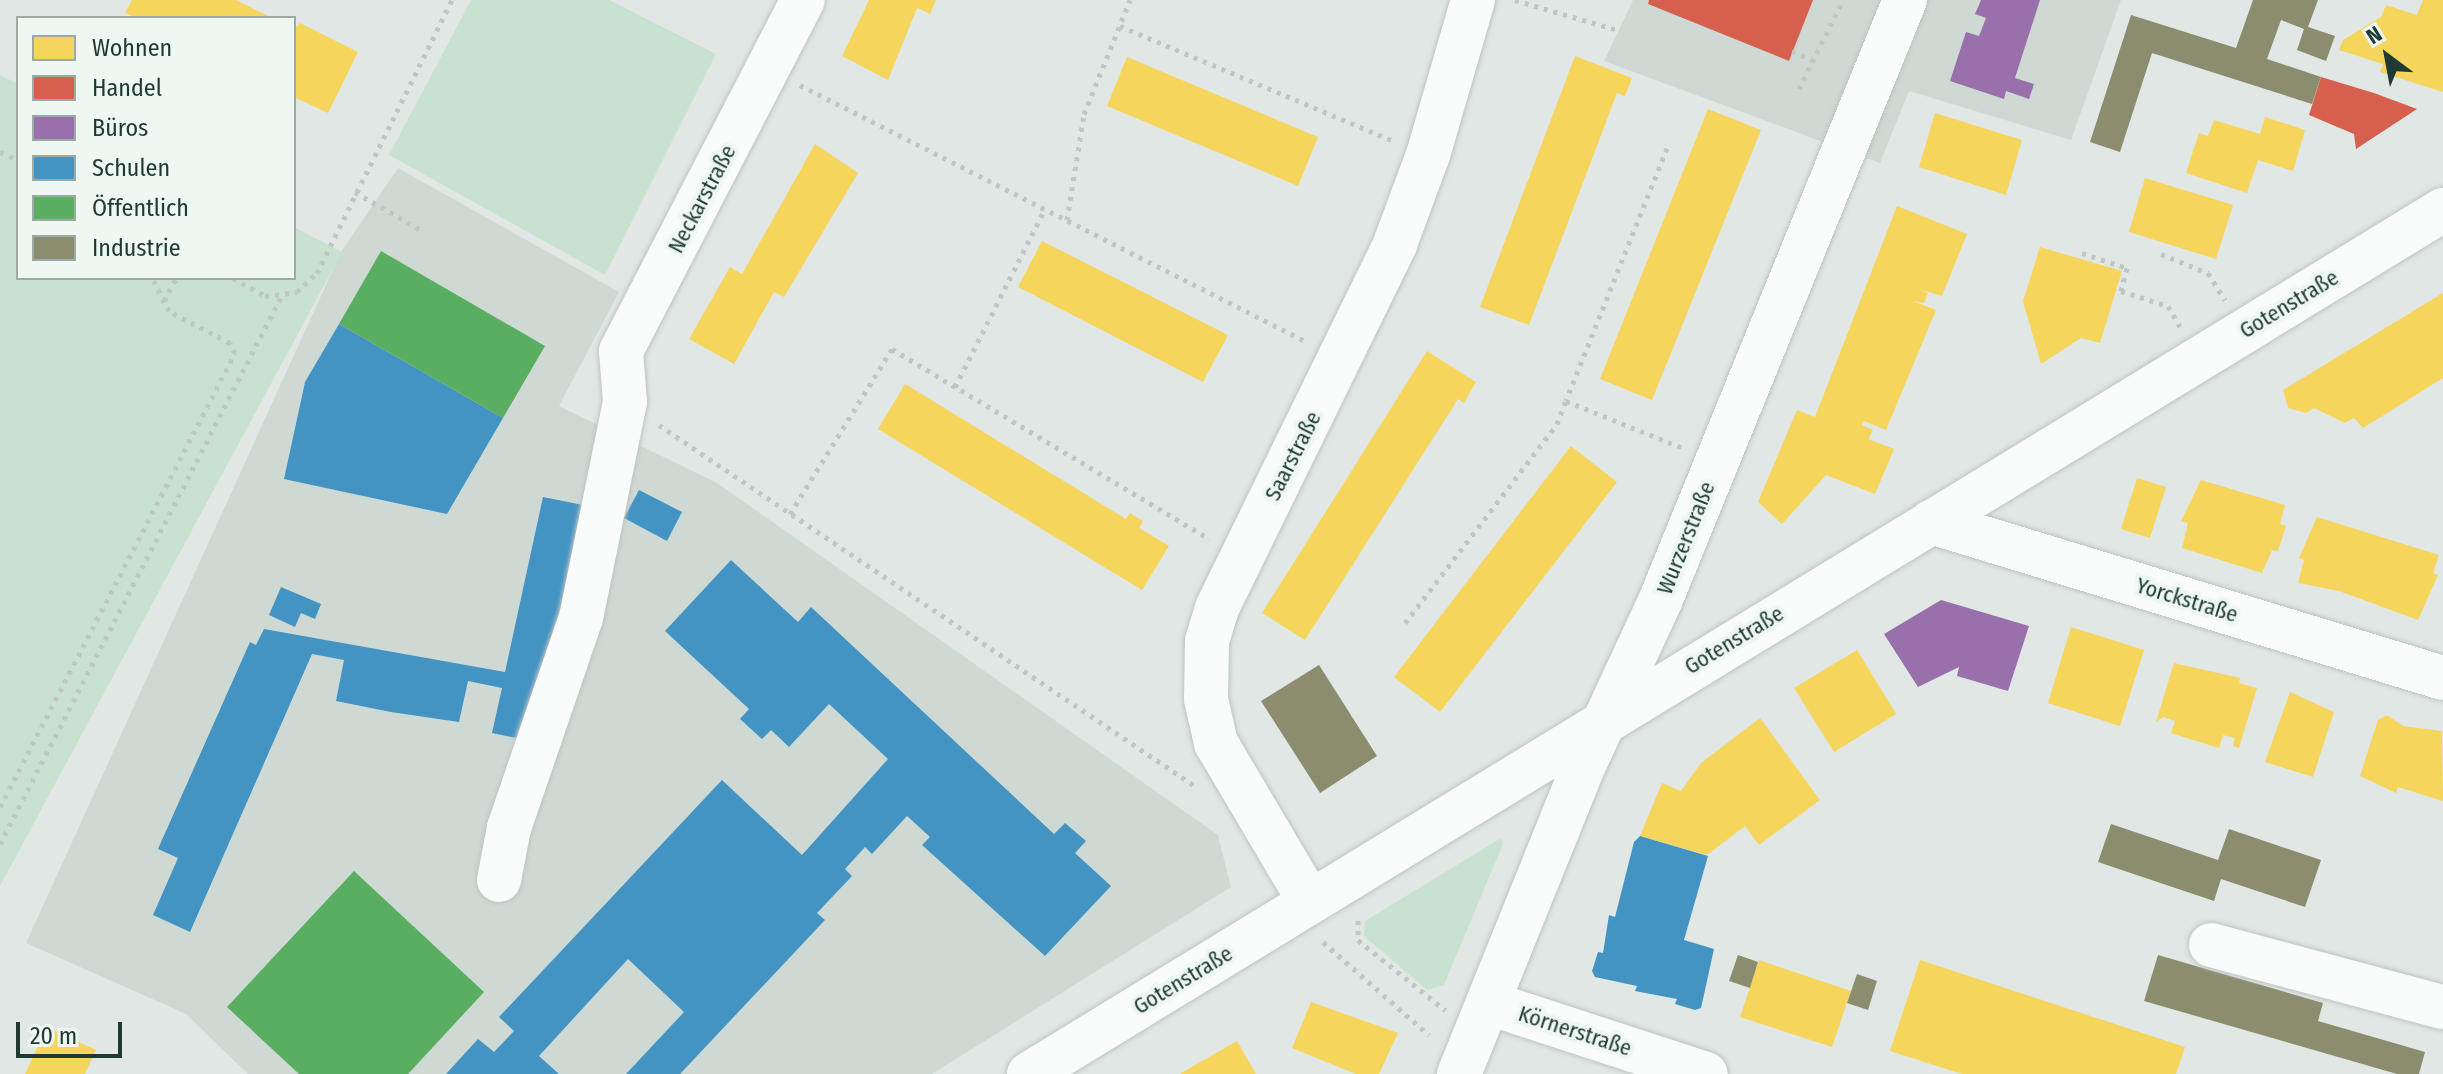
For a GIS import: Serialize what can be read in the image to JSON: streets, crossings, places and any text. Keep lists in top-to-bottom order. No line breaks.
{"streets":{"street":["Neckarstraße","Gotenstraße","Saarstraße","Wurzerstraße","Yorckstraße","Körnerstraße"]},"crossings":[["Gotenstraße","Saarstraße"],["Gotenstraße","Wurzerstraße"],["Gotenstraße","Yorckstraße"],["Wurzerstraße","Körnerstraße"]],"legend":["Wohnen","Handel","Büros","Schulen","Öffentlich","Industrie"],"scale_bar":"20 m","north":"top left"}
